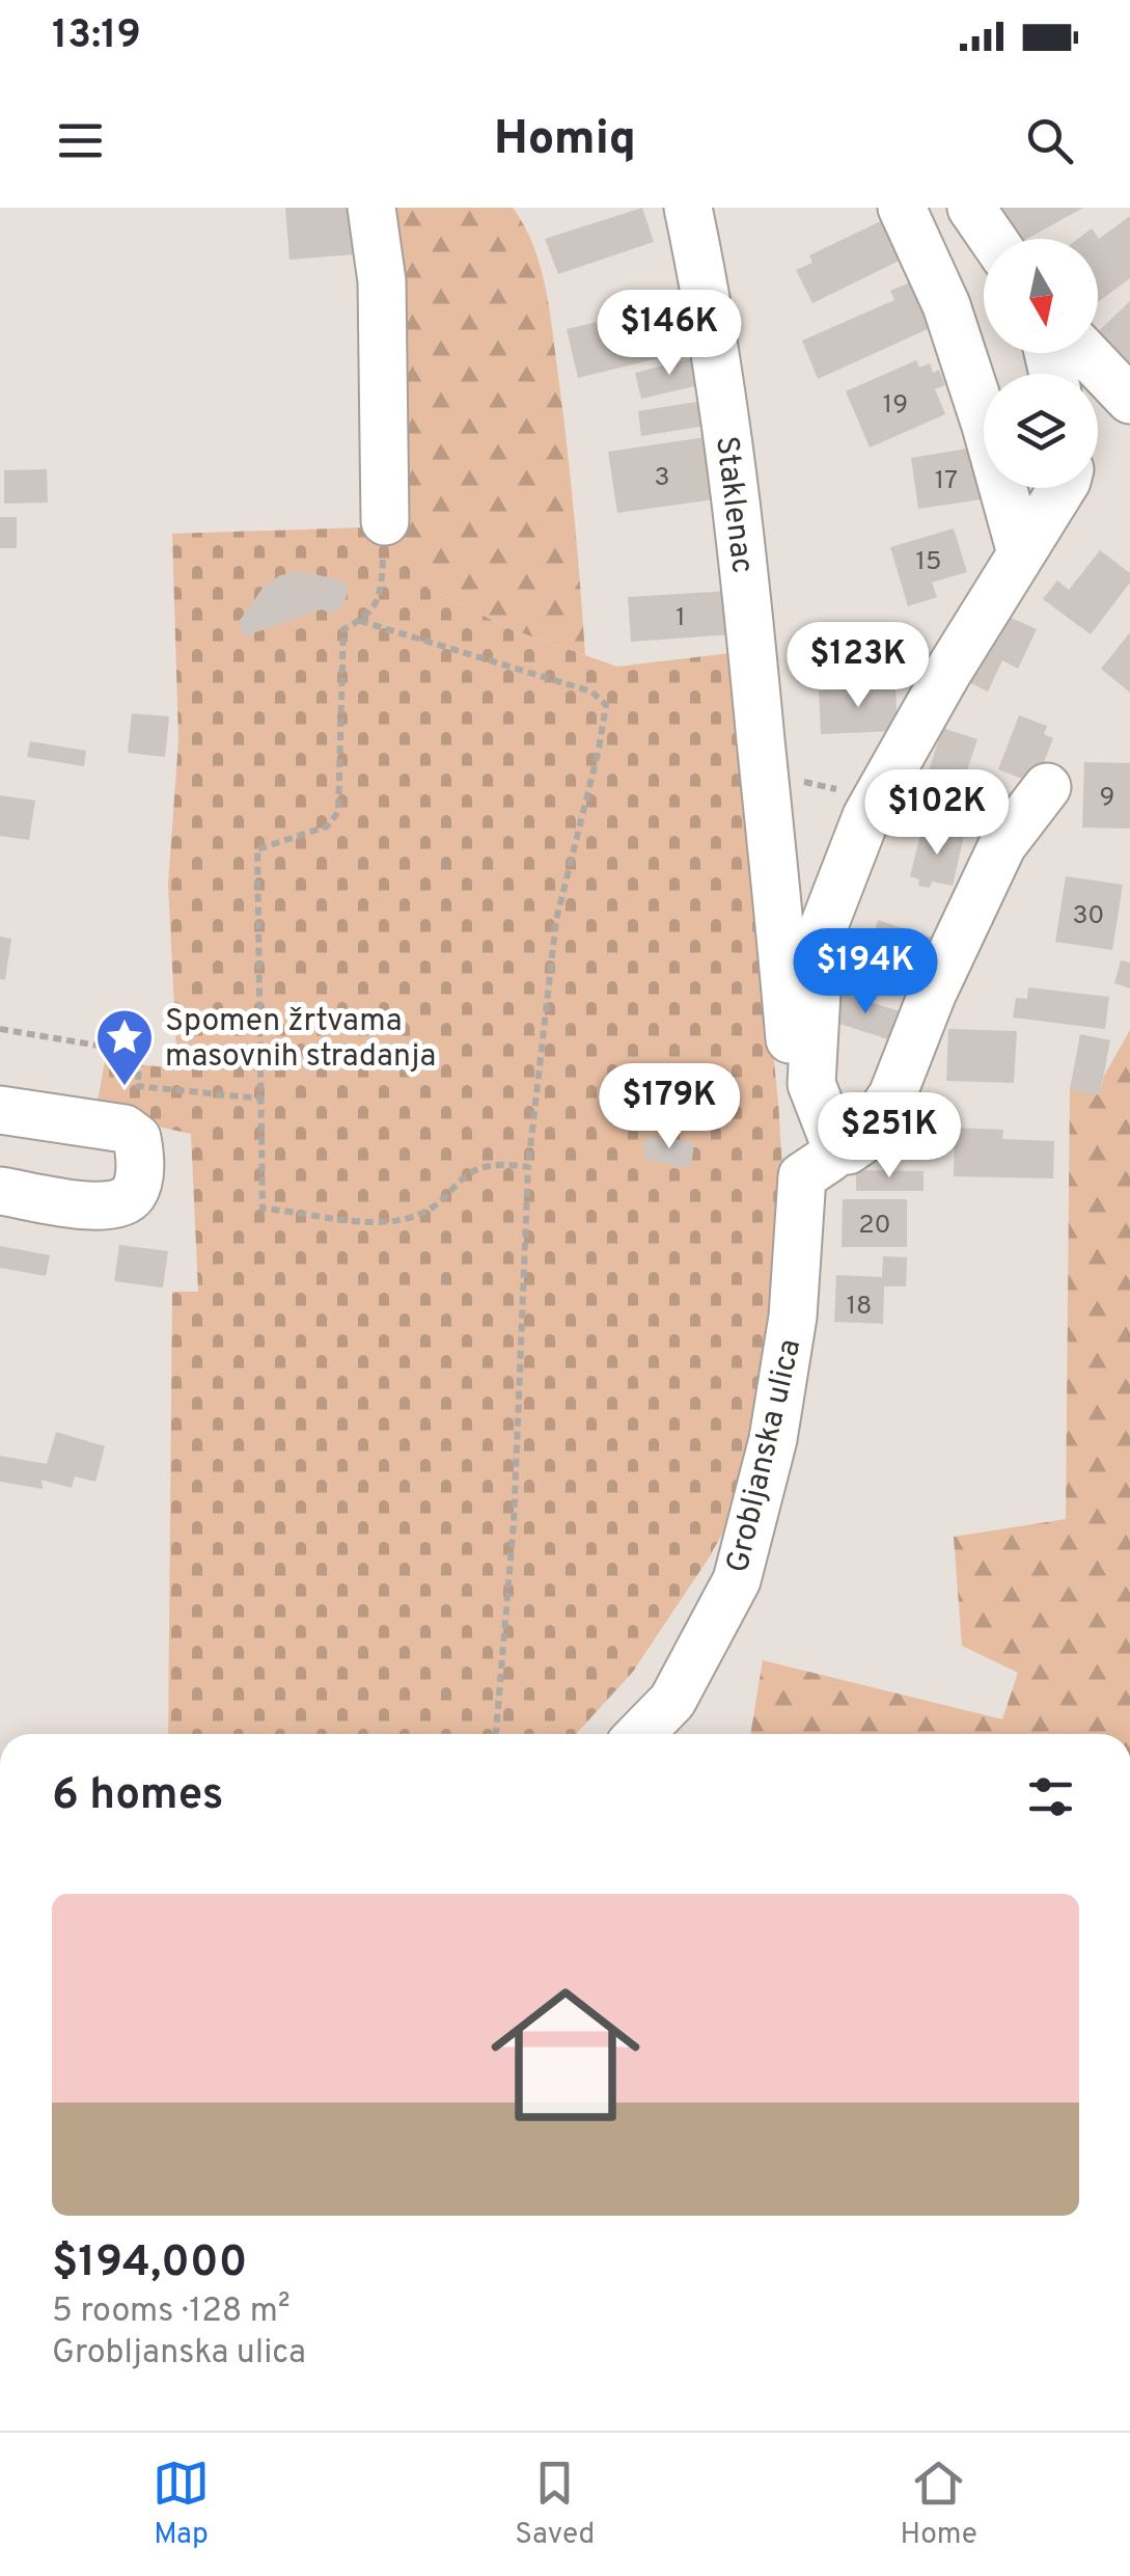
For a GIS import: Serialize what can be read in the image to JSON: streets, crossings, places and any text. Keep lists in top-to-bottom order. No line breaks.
{"streets":{"street":["Staklenac","Grobljanska ulica"]},"crossings":[["Staklenac","Grobljanska ulica"]],"places":{"place":["Spomen žrtvama masovnih stradanja"]},"house_numbers":["19","3","17","15","1","9","30","20","18"],"north":"bottom","page":{"status":"13:19","header":"Homiq","price":["$146K","$123K","$102K","$194K","$179K","$251K"],"heading":"6 homes","list":[{"name":"$194,000","note":"5 rooms · 128 m² · Grobljanska ulica"}],"tabs":["Map","Saved","Home"]}}
